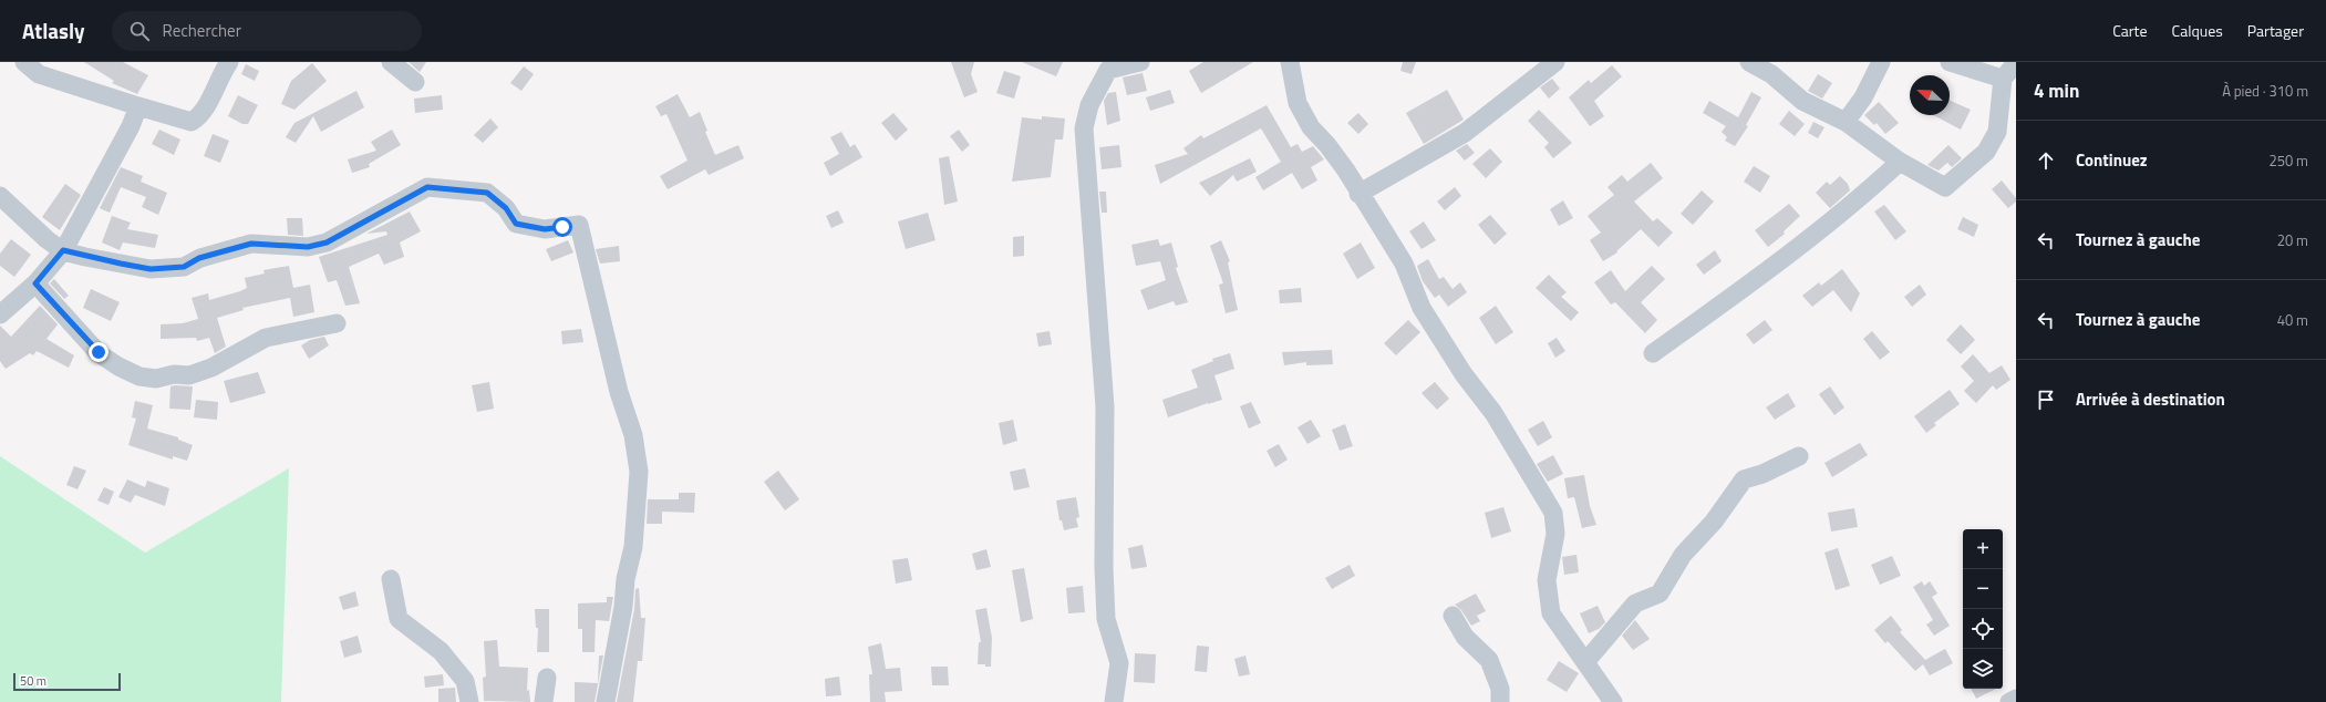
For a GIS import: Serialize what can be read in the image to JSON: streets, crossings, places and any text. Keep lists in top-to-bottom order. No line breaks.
{"scale_bar":"50 m","north":"top left","page":{"header":"Atlasly","search":"Rechercher","nav":["Carte","Calques","Partager"],"heading":["4 min","À pied · 310 m"],"list":[["Continuez","250 m"],["Tournez à gauche","20 m"],["Tournez à gauche","40 m"],"Arrivée à destination"],"map_buttons":["+","−"],"scale":"50 m"}}
